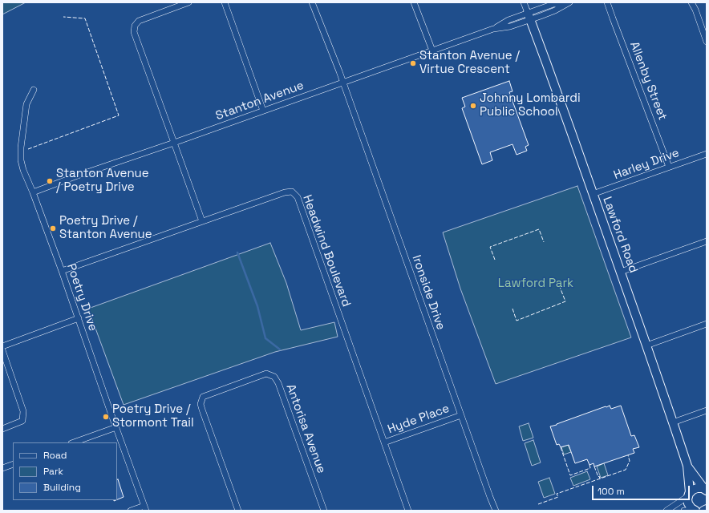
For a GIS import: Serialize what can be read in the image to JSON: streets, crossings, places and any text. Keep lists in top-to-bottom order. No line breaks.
{"streets":{"street":["Allenby Street","Stanton Avenue","Harley Drive","Lawford Road","Headwind Boulevard","Ironside Drive","Poetry Drive","Hyde Place","Antorisa Avenue"]},"crossings":[["Allenby Street","Harley Drive"],["Stanton Avenue","Lawford Road"],["Stanton Avenue","Ironside Drive"],["Stanton Avenue","Poetry Drive"],["Harley Drive","Lawford Road"],["Headwind Boulevard","Poetry Drive"],["Headwind Boulevard","Hyde Place"],["Ironside Drive","Hyde Place"]],"parks":["Lawford Park"],"places":["Stanton Avenue / Virtue Crescent","Johnny Lombardi Public School","Stanton Avenue / Poetry Drive","Poetry Drive / Stanton Avenue","Poetry Drive / Stormont Trail"],"legend":["Road","Park","Building"],"scale_bar":"100 m"}
